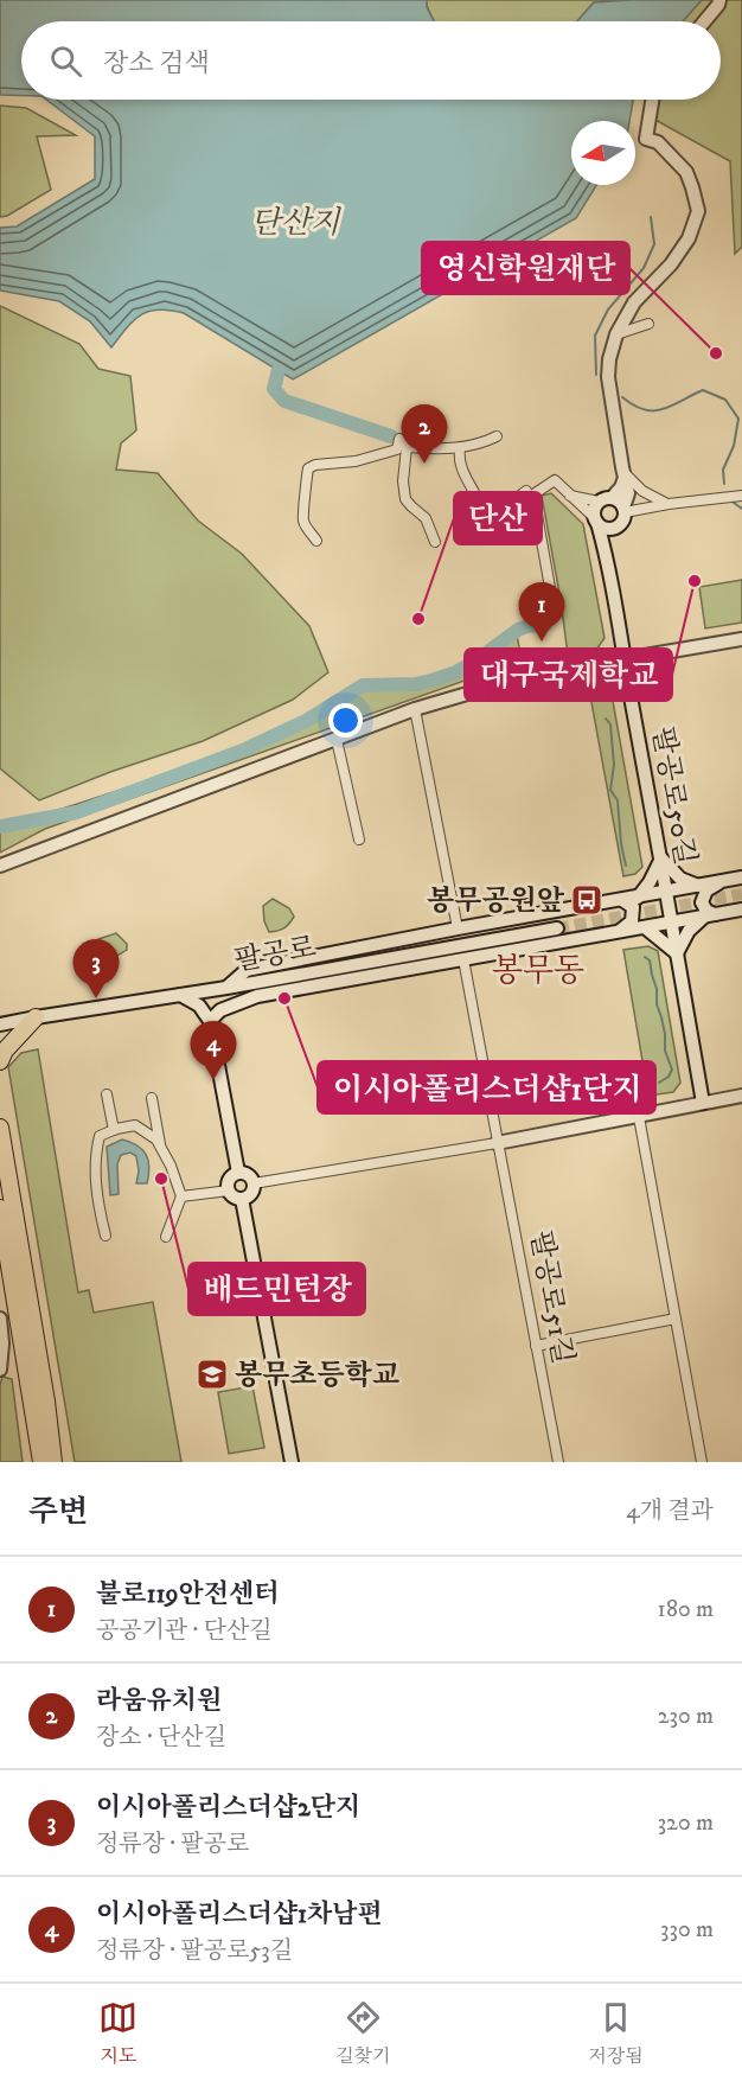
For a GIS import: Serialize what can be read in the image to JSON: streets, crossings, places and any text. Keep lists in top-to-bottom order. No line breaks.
{"streets":{"main road":["팔공로50길","팔공로"],"street":["팔공로51길"]},"districts":["봉무동"],"water":["단산지"],"places":{"other":["영신학원재단","대구국제학교","단산","이시아폴리스더샵1단지","배드민턴장"],"bus stop":["봉무공원앞"],"school or university":["봉무초등학교"]},"north":"left","page":{"search":"장소 검색","pins":["2","1","3","4"],"heading":["주변","4개 결과"],"list":[{"mark":"1","name":"불로119안전센터","note":"공공기관 · 단산길","value":"180 m"},{"mark":"2","name":"라움유치원","note":"장소 · 단산길","value":"230 m"},{"mark":"3","name":"이시아폴리스더샵2단지","note":"정류장 · 팔공로","value":"320 m"},{"mark":"4","name":"이시아폴리스더샵1차남편","note":"정류장 · 팔공로53길","value":"330 m"}],"nav":["지도","길찾기","저장됨"]}}
